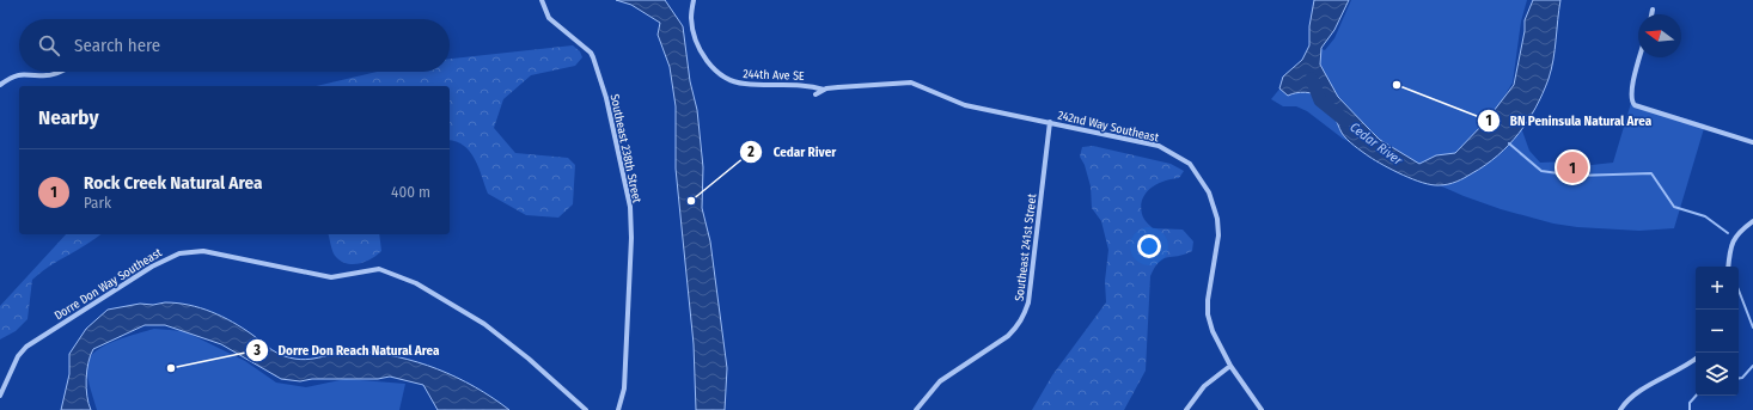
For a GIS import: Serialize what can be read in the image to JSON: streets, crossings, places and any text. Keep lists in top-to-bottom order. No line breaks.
{"streets":{"street":["244th Ave SE","242nd Way Southeast","Southeast 238th Street","Southeast 241st Street","Dorre Don Way Southeast"]},"crossings":[["244th Ave SE","242nd Way Southeast"],["242nd Way Southeast","Southeast 241st Street"]],"water":["Cedar River"],"places":["BN Peninsula Natural Area","Cedar River","Dorre Don Reach Natural Area"],"north":"left","page":{"search":"Search here","heading":"Nearby","list":[{"mark":"1","name":"Rock Creek Natural Area","note":"Park","value":"400 m"}],"pins":"1","map_buttons":["+","−"]}}
